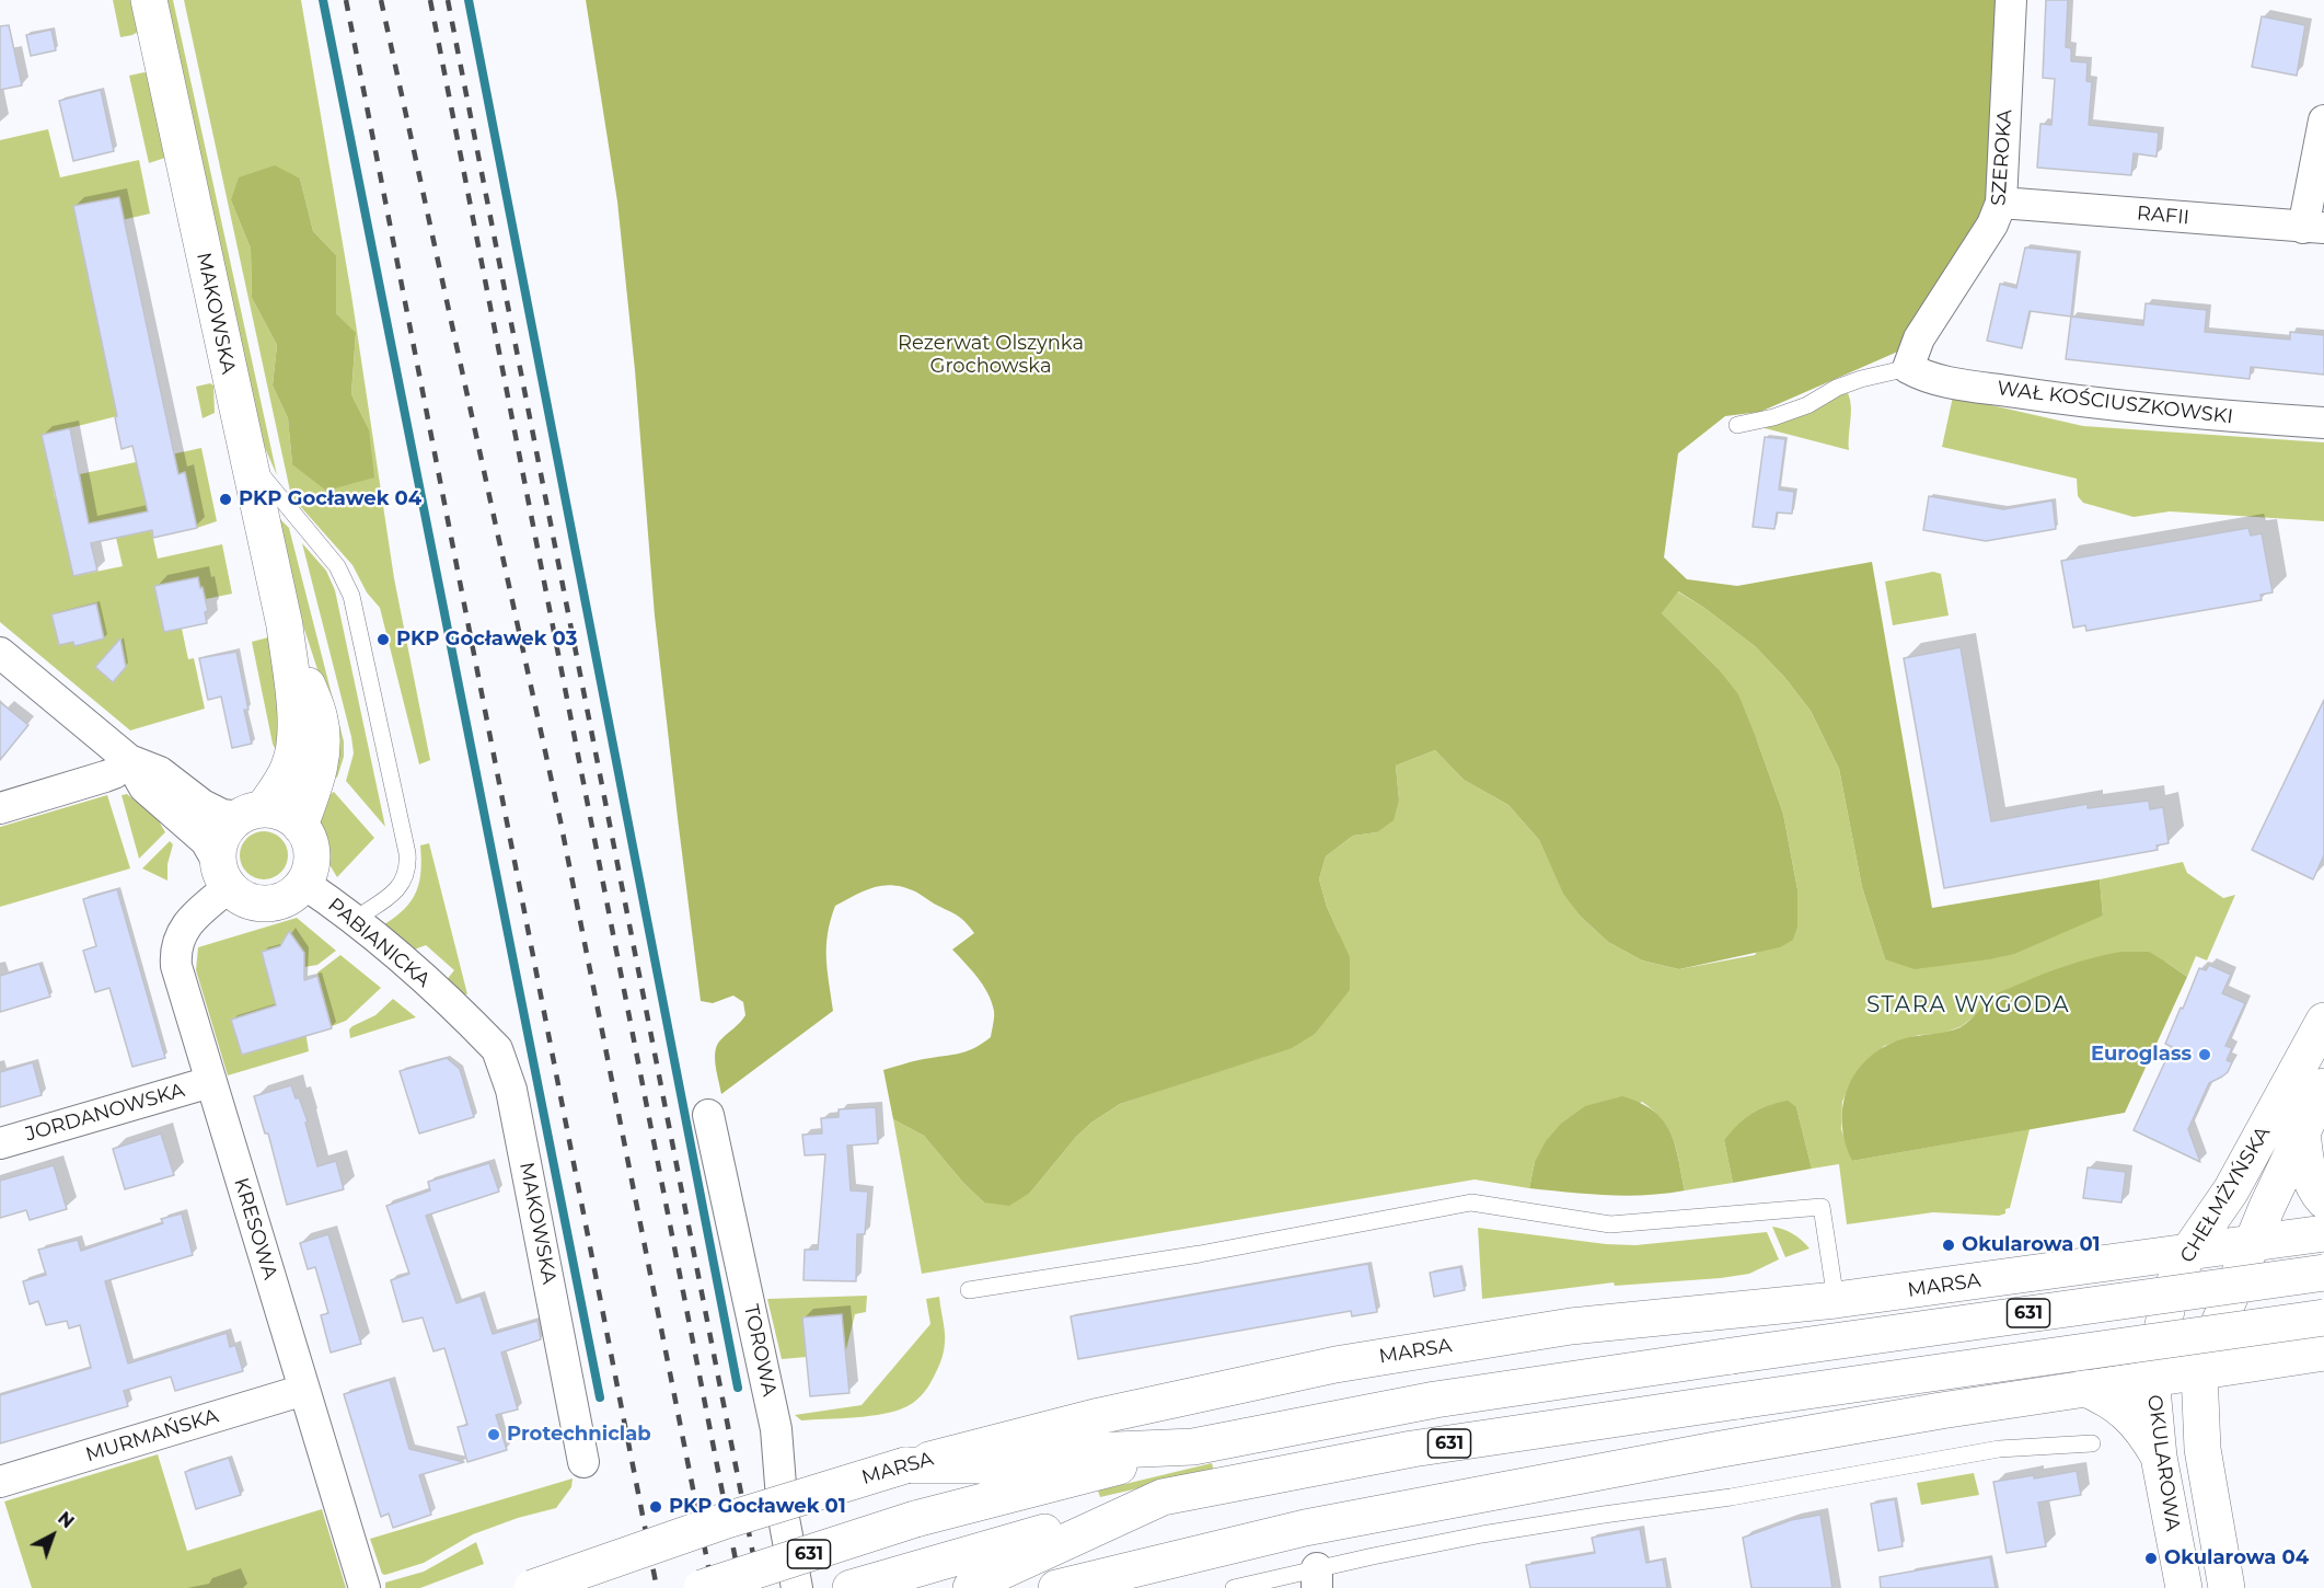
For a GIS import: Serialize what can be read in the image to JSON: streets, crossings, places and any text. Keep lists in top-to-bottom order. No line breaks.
{"streets":{"main road":["MAKOWSKA","CHEŁMŻYŃSKA","MARSA","631","OKULAROWA"],"street":["SZEROKA","RAFII","WAŁ KOŚCIUSZKOWSKI","PABIANICKA","JORDANOWSKA","KRESOWA","TOROWA","MURMAŃSKA"]},"crossings":[["SZEROKA","RAFII"],["SZEROKA","WAŁ KOŚCIUSZKOWSKI"],["MAKOWSKA","PABIANICKA"],["MAKOWSKA","KRESOWA"],["PABIANICKA","KRESOWA"],["JORDANOWSKA","KRESOWA"],["CHEŁMŻYŃSKA","MARSA"],["CHEŁMŻYŃSKA","OKULAROWA"],["KRESOWA","MURMAŃSKA"]],"districts":["STARA WYGODA"],"parks":["Rezerwat Olszynka Grochowska"],"places":["PKP Gocławek 04","PKP Gocławek 03","Euroglass","Okularowa 01","Protechniclab","PKP Gocławek 01","Okularowa 04"],"north":"top right"}
